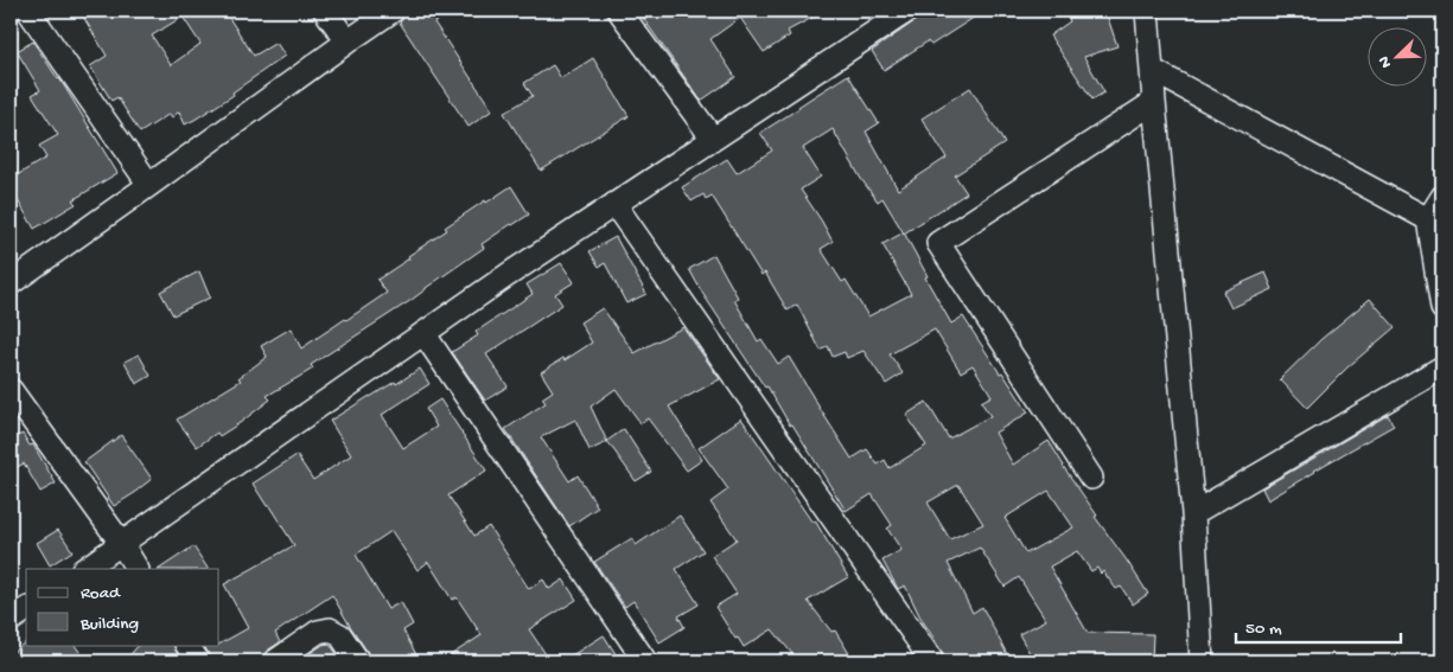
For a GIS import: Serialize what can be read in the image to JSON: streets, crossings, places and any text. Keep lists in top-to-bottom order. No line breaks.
{"legend":["Road","Building"],"scale_bar":"50 m","north":"bottom left"}
